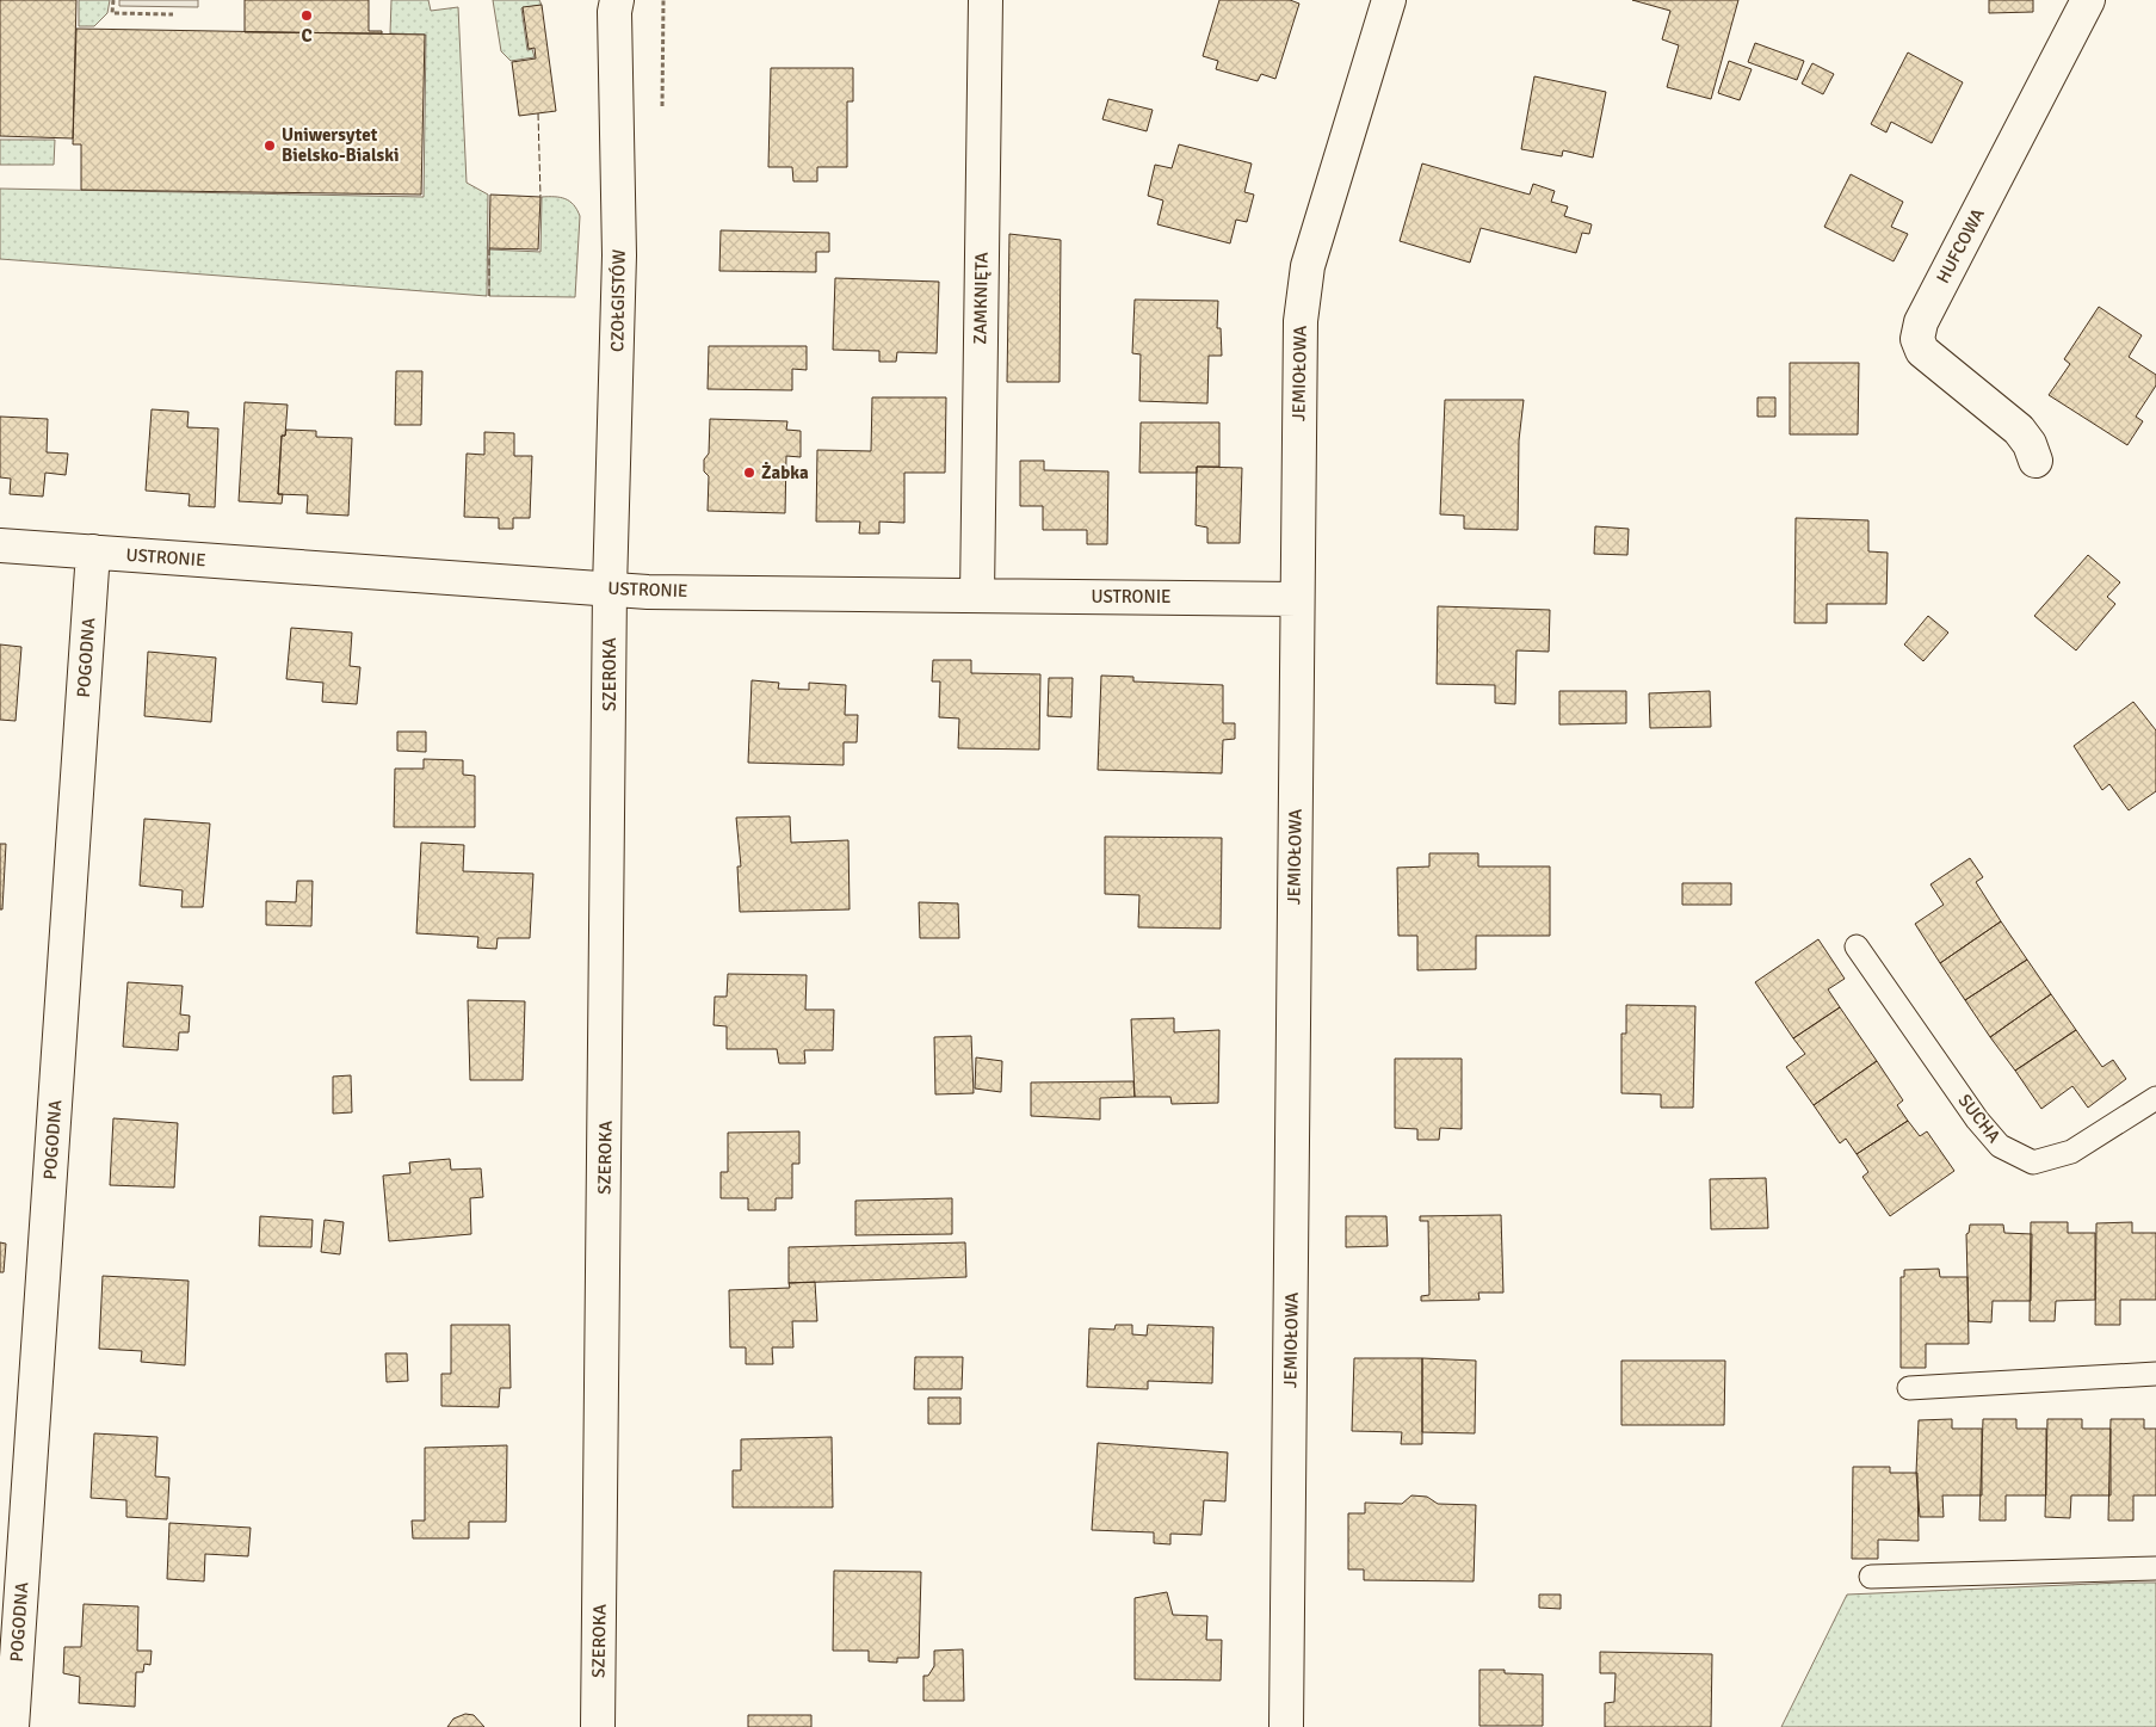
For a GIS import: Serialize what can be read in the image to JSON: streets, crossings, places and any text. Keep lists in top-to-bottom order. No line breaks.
{"streets":{"street":["HUFCOWA","ZAMKNIĘTA","CZOŁGISTÓW","JEMIOŁOWA","USTRONIE","POGODNA","SZEROKA"],"lane":["SUCHA"]},"crossings":[["ZAMKNIĘTA","USTRONIE"],["CZOŁGISTÓW","USTRONIE"],["CZOŁGISTÓW","SZEROKA"],["JEMIOŁOWA","USTRONIE"],["USTRONIE","POGODNA"],["USTRONIE","SZEROKA"]],"places":["C","Uniwersytet Bielsko-Bialski","Żabka"]}
